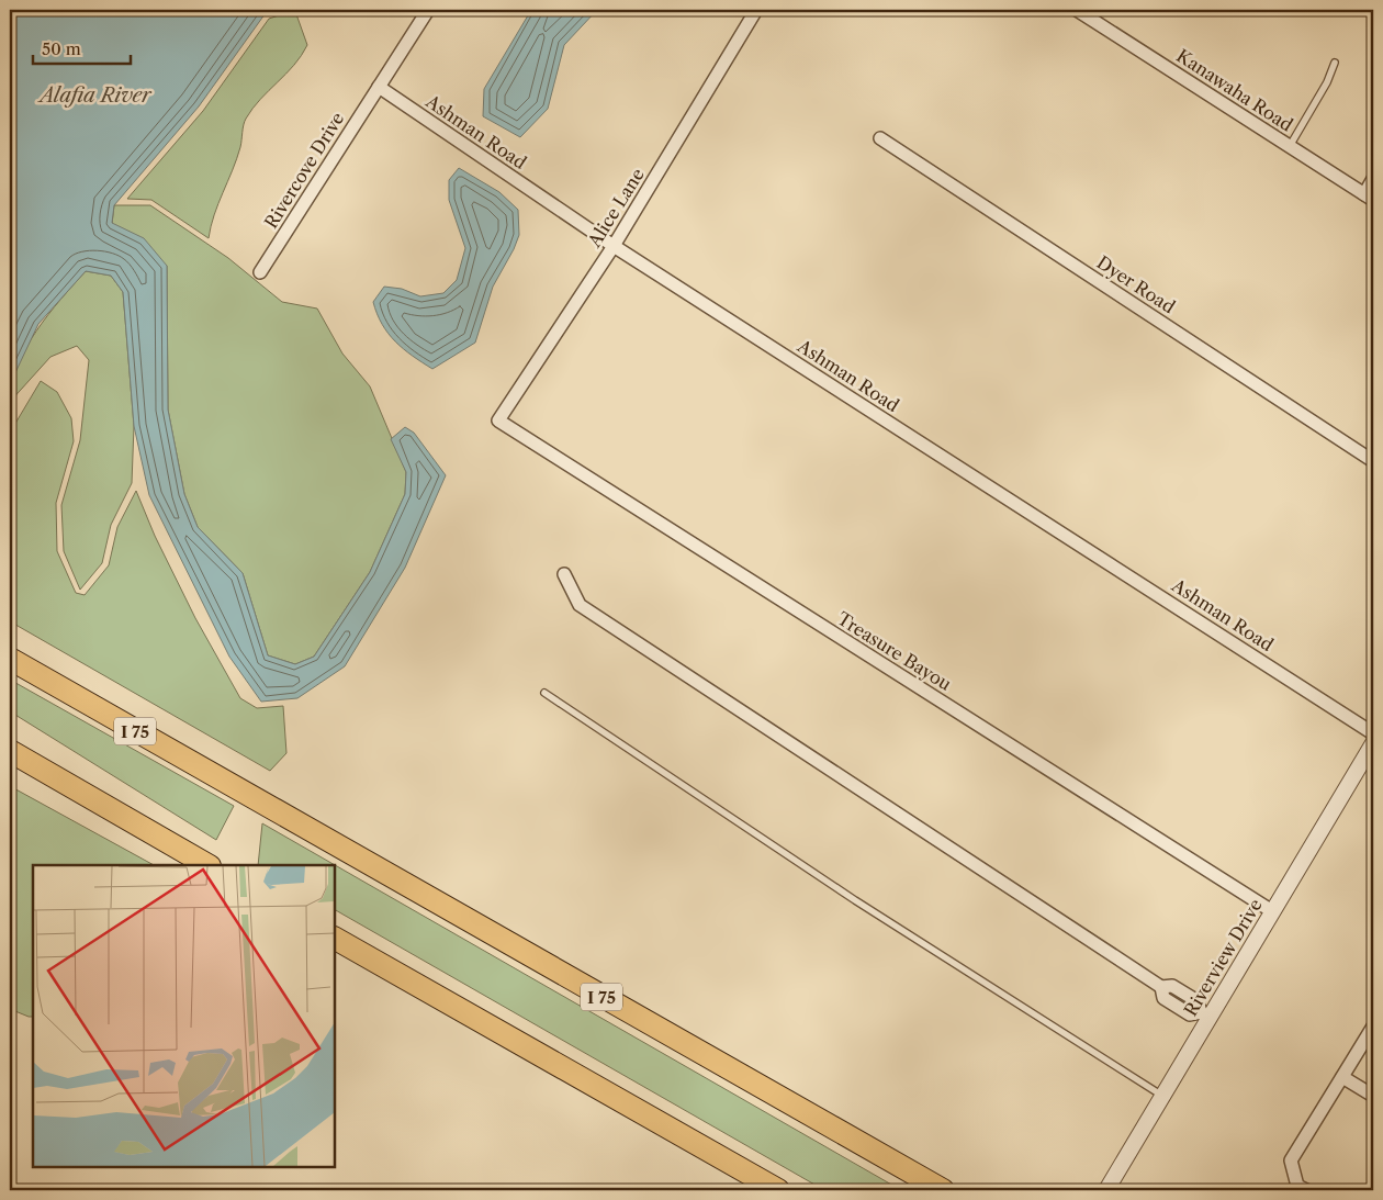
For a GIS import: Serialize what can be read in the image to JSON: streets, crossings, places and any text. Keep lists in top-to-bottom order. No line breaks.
{"streets":{"highway":["I 75"],"street":["Kanawaha Road","Ashman Road","Rivercove Drive","Alice Lane","Dyer Road","Treasure Bayou","Riverview Drive"]},"crossings":[["Ashman Road","Rivercove Drive"],["Ashman Road","Alice Lane"],["Alice Lane","Treasure Bayou"],["Treasure Bayou","Riverview Drive"]],"water":["Alafia River"],"scale_bar":"50 m"}
